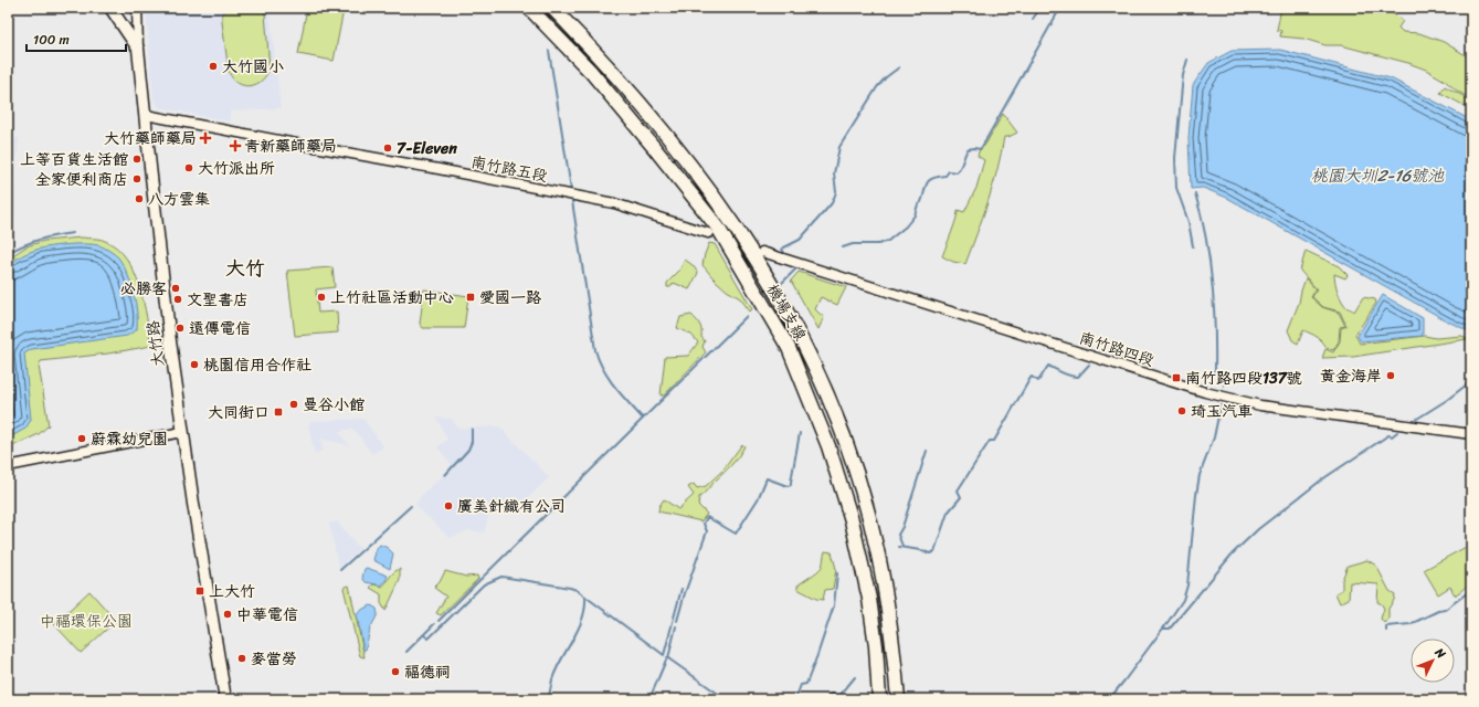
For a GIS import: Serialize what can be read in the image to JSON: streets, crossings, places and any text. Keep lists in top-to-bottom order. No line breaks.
{"streets":{"highway":["機場支線"],"main road":["大竹路"],"street":["南竹路五段","南竹路四段"]},"crossings":[["南竹路五段","大竹路"]],"districts":["大竹"],"water":["桃園大圳2-16號池"],"parks":["中福環保公園"],"places":{"other":["大竹國小","7-Eleven","上等百貨生活館","大竹派出所","全家便利商店","八方雲集","必勝客","上竹社區活動中心","文聖書店","遠傳電信","桃園信用合作社","黃金海岸","曼谷小館","琦玉汽車","蔚霖幼兒園","廣美針織有公司","中華電信","麥當勞","福德祠"],"health":["大竹藥師藥局","青新藥師藥局"],"transit":["愛國一路","南竹路四段137號","大同街口","上大竹"]},"scale_bar":"100 m","north":"top right"}
